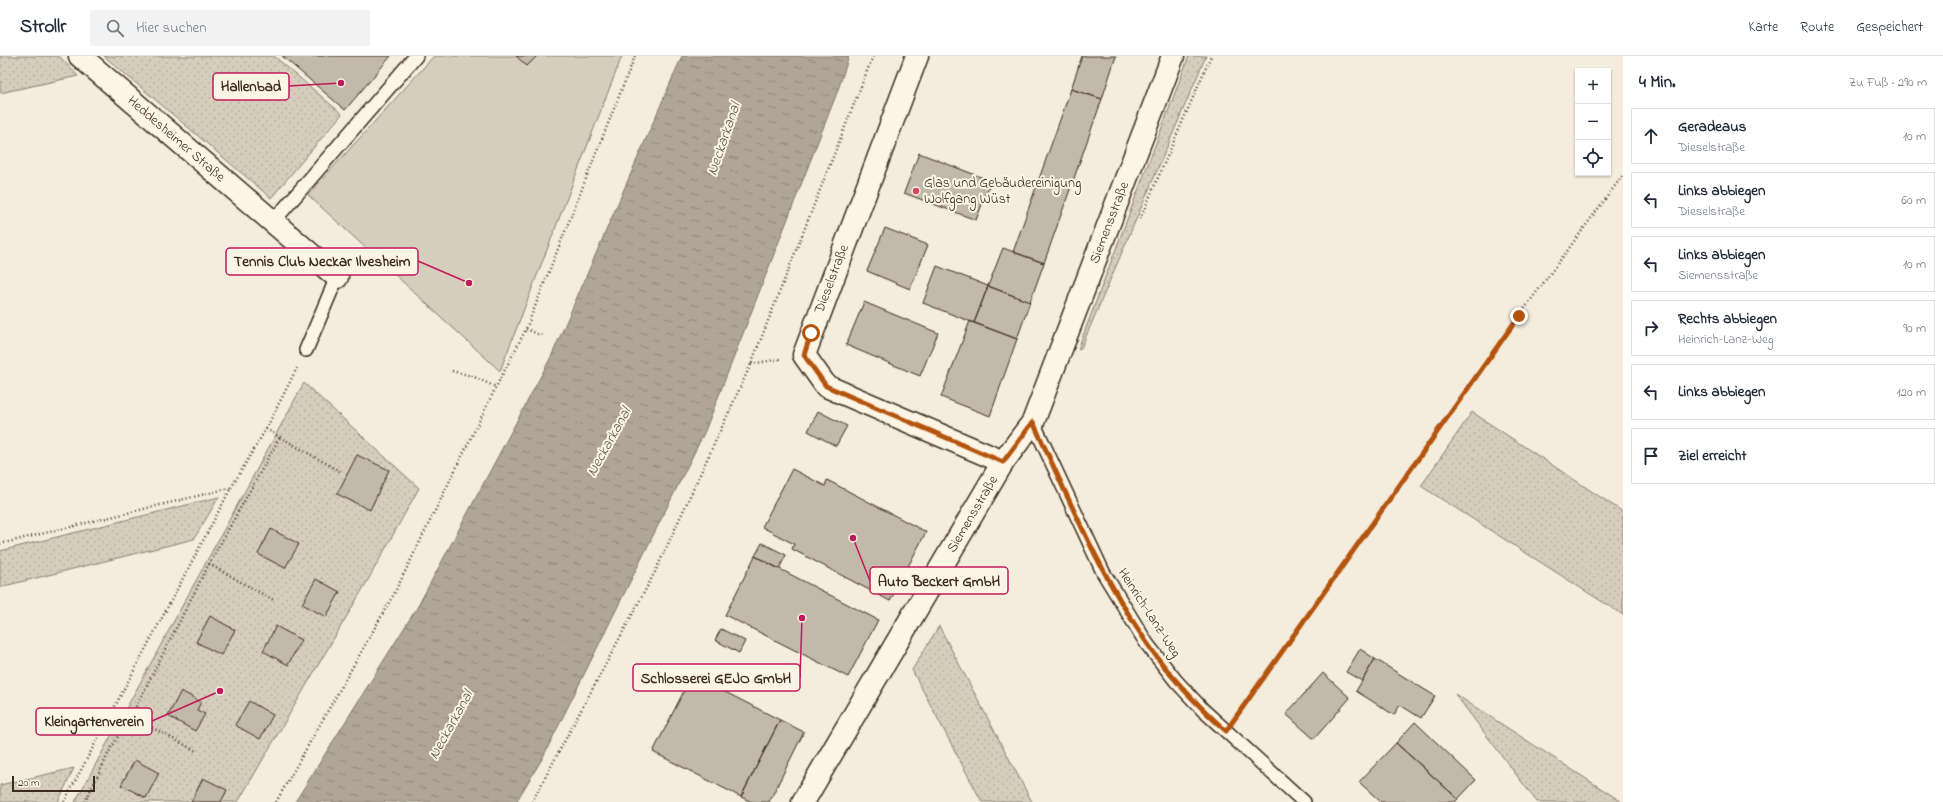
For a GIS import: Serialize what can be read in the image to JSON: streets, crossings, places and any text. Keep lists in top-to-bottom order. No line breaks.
{"streets":{"street":["Heddesheimer Straße","Siemensstraße","Dieselstraße"],"lane":["Heinrich-Lanz-Weg"]},"crossings":[["Siemensstraße","Dieselstraße"],["Siemensstraße","Heinrich-Lanz-Weg"]],"water":["Neckarkanal"],"places":["Hallenbad","Glas und Gebäudereinigung Wolfgang Wüst","Tennis Club Neckar Ilvesheim","Auto Beckert GmbH","Schlosserei GEJO GmbH","Kleingartenverein"],"scale_bar":"20 m","page":{"header":"Strollr","search":"Hier suchen","nav":["Karte","Route","Gespeichert"],"heading":["4 Min.","Zu Fuß · 290 m"],"map_buttons":["+","−"],"list":[["Geradeaus","Dieselstraße","10 m"],["Links abbiegen","Dieselstraße","60 m"],["Links abbiegen","Siemensstraße","10 m"],["Rechts abbiegen","Heinrich-Lanz-Weg","90 m"],["Links abbiegen","120 m"],"Ziel erreicht"],"scale":"20 m"}}
